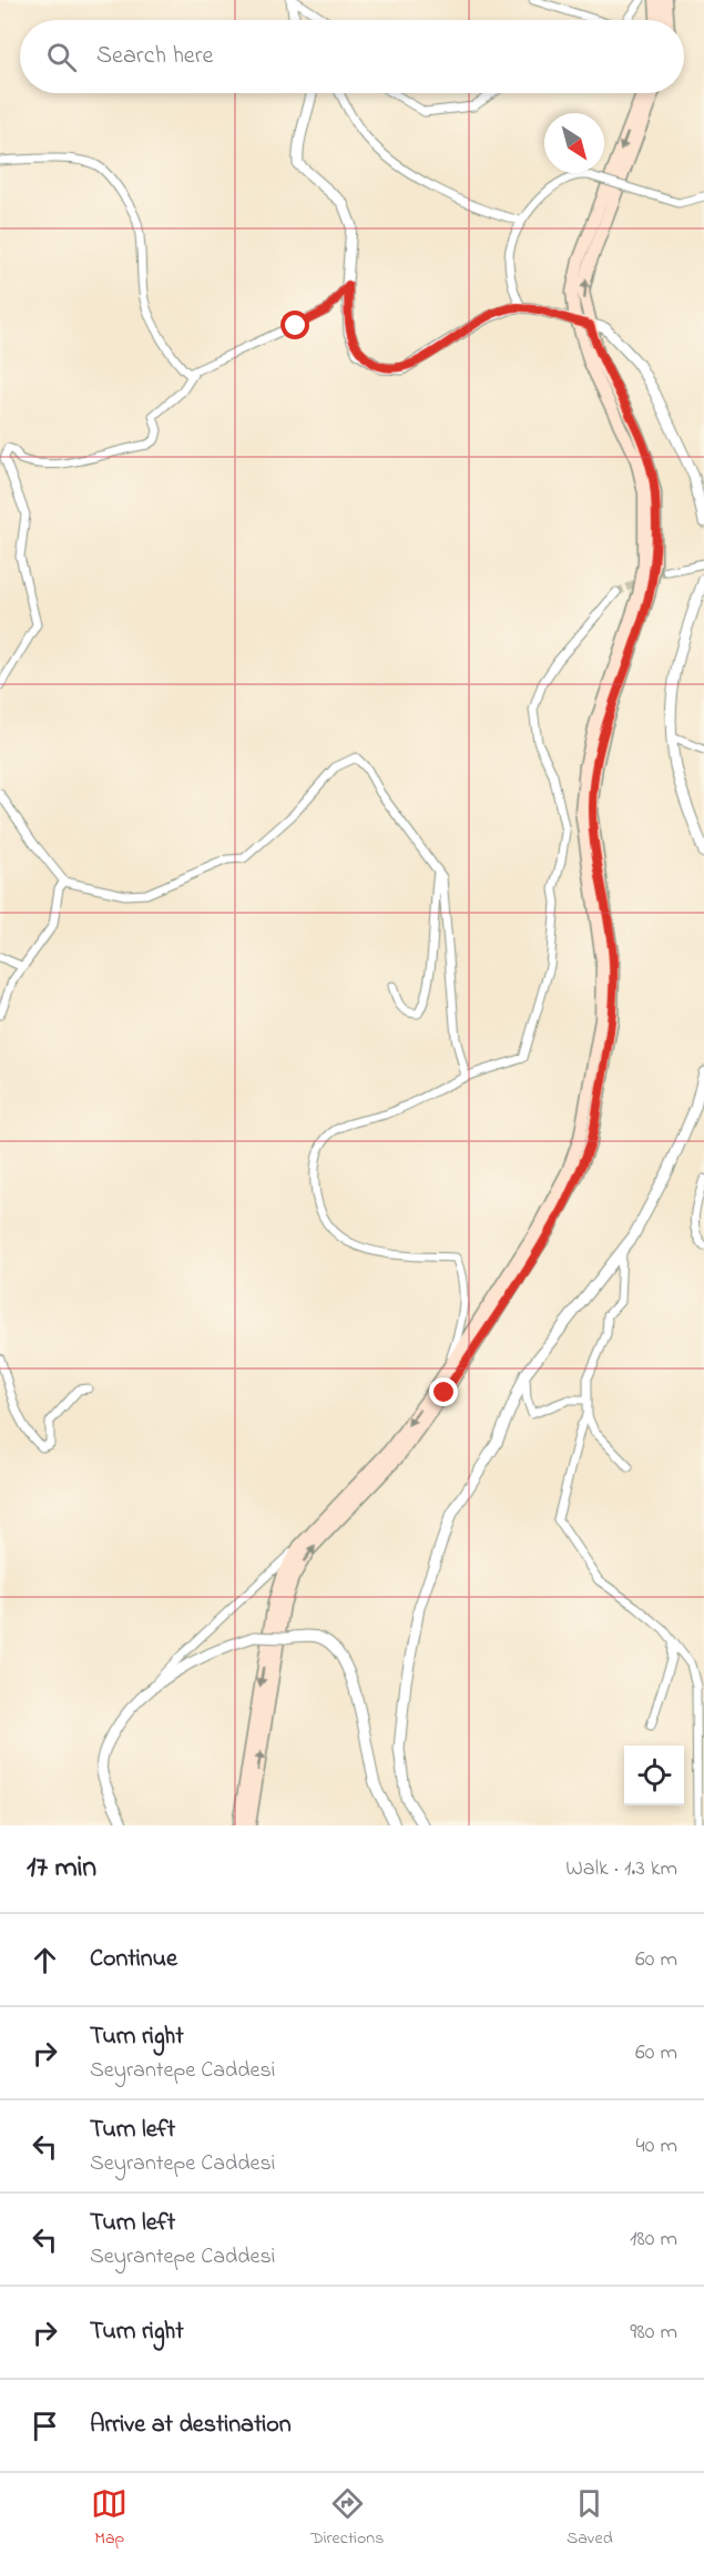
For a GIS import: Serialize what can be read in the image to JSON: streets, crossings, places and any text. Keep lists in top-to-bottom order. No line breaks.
{"north":"bottom right","page":{"search":"Search here","heading":["17 min","Walk · 1.3 km"],"list":[["Continue","60 m"],["Turn right","Seyrantepe Caddesi","60 m"],["Turn left","Seyrantepe Caddesi","40 m"],["Turn left","Seyrantepe Caddesi","180 m"],["Turn right","980 m"],"Arrive at destination"],"nav":["Map","Directions","Saved"]}}
